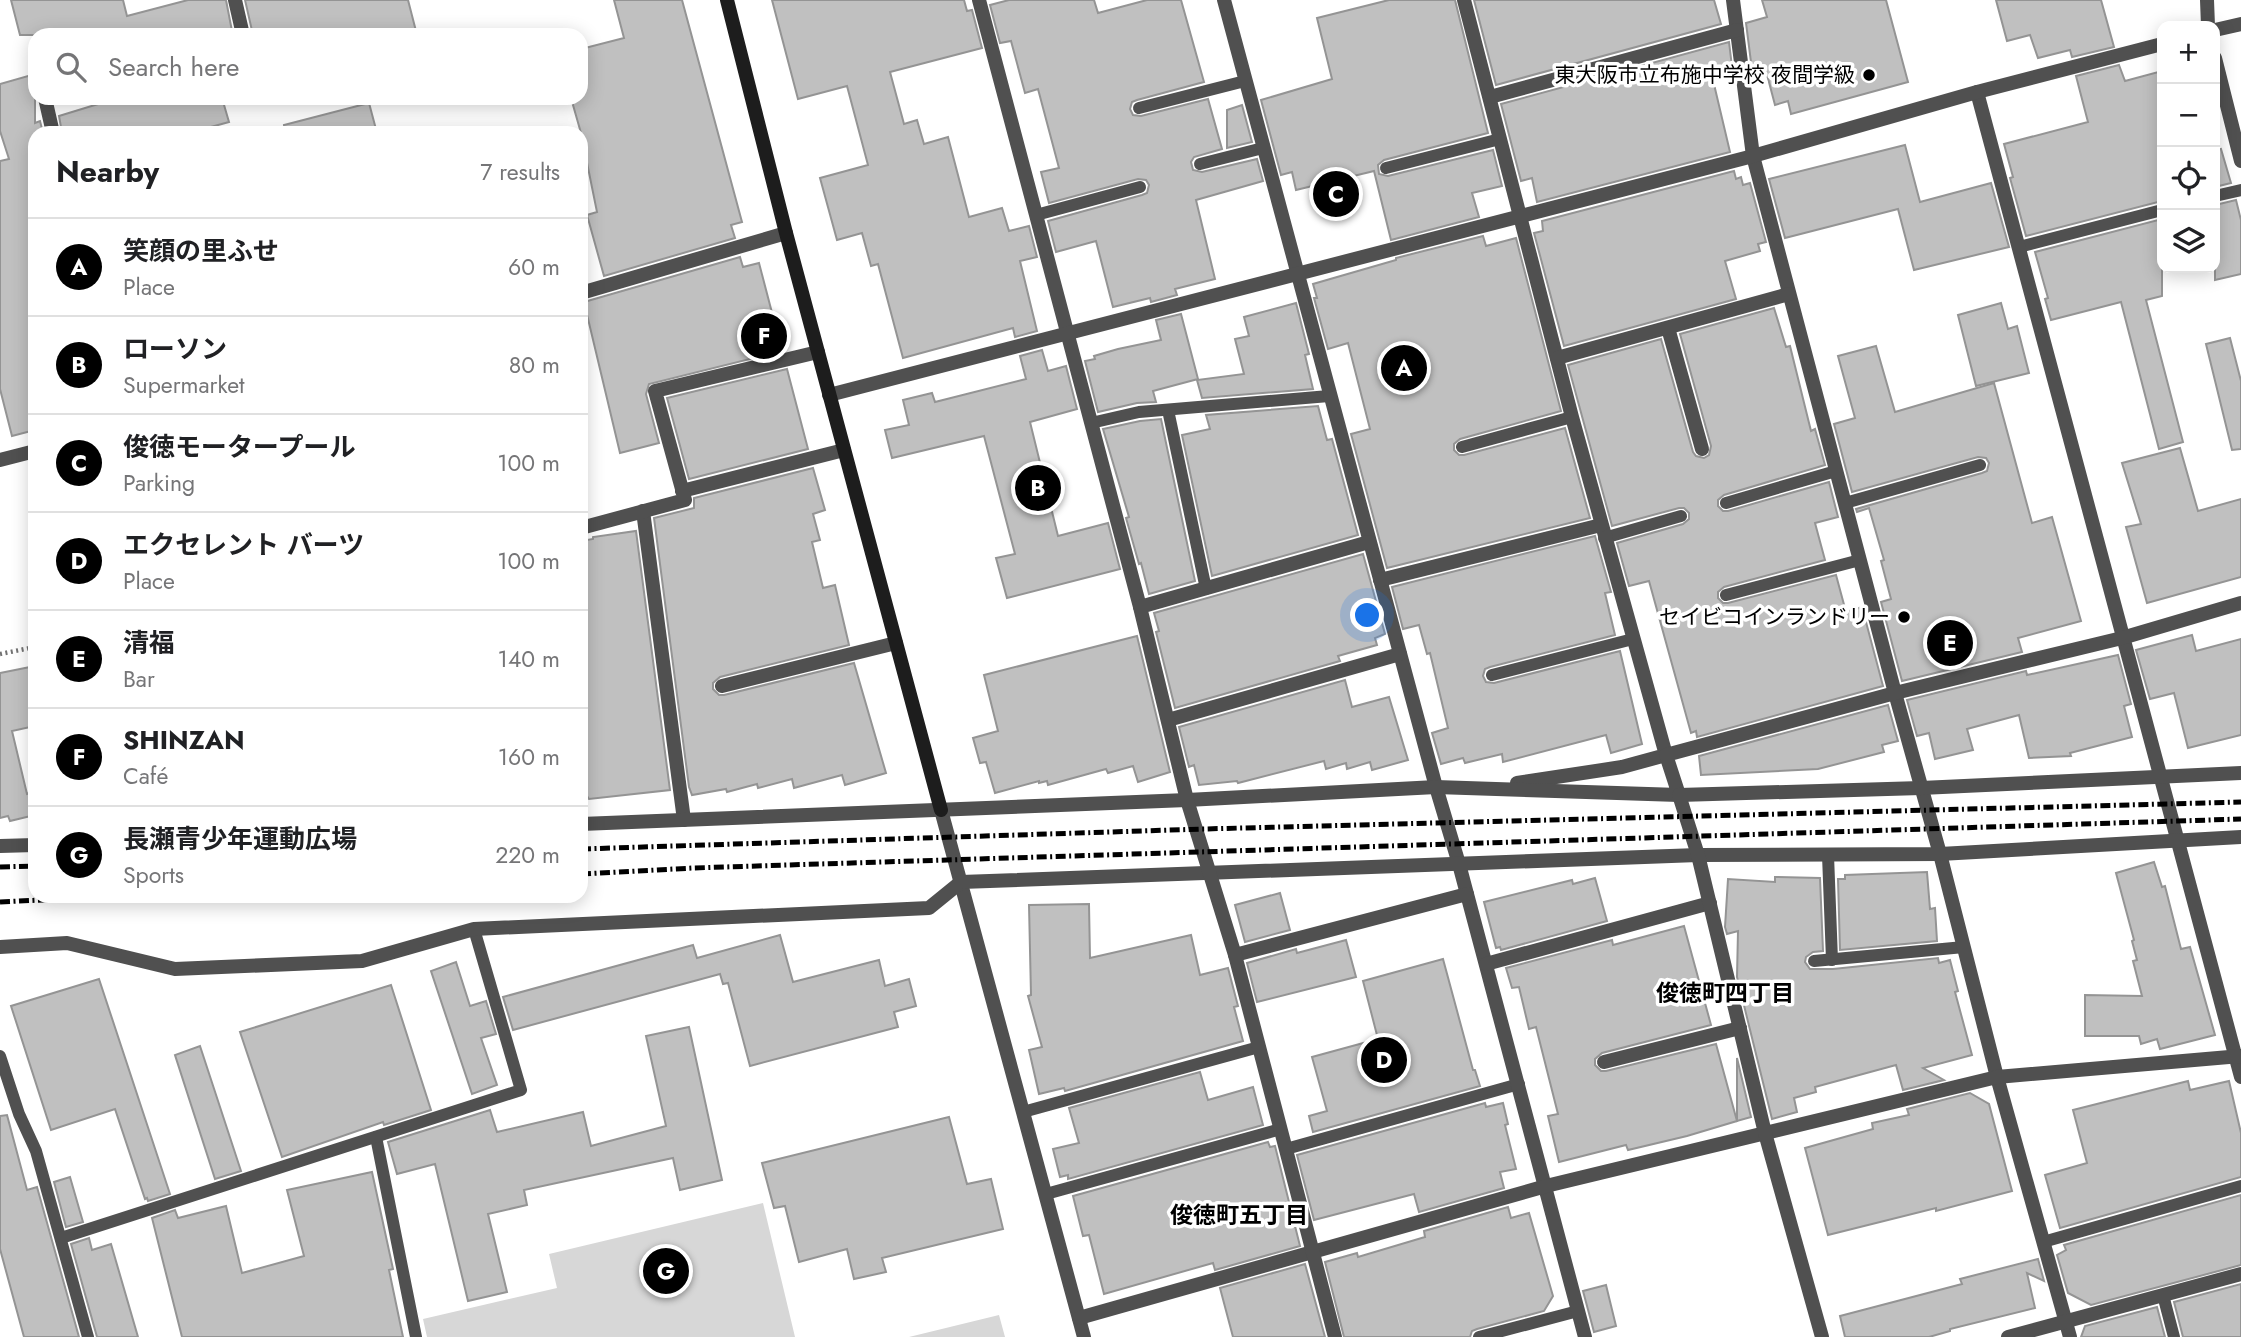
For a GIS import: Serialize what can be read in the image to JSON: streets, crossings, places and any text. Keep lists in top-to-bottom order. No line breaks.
{"districts":["俊徳町四丁目","俊徳町五丁目"],"places":["東大阪市立布施中学校 夜間学級","セイビコインランドリー"],"page":{"map_buttons":["+","−"],"search":"Search here","heading":["Nearby","7 results"],"pins":["C","F","A","B","E","D","G"],"list":[{"mark":"A","name":"笑顔の里ふせ","note":"Place","value":"60 m"},{"mark":"B","name":"ローソン","note":"Supermarket","value":"80 m"},{"mark":"C","name":"俊徳モータープール","note":"Parking","value":"100 m"},{"mark":"D","name":"エクセレント バーツ","note":"Place","value":"100 m"},{"mark":"E","name":"清福","note":"Bar","value":"140 m"},{"mark":"F","name":"SHINZAN","note":"Café","value":"160 m"},{"mark":"G","name":"長瀬青少年運動広場","note":"Sports","value":"220 m"}]}}
